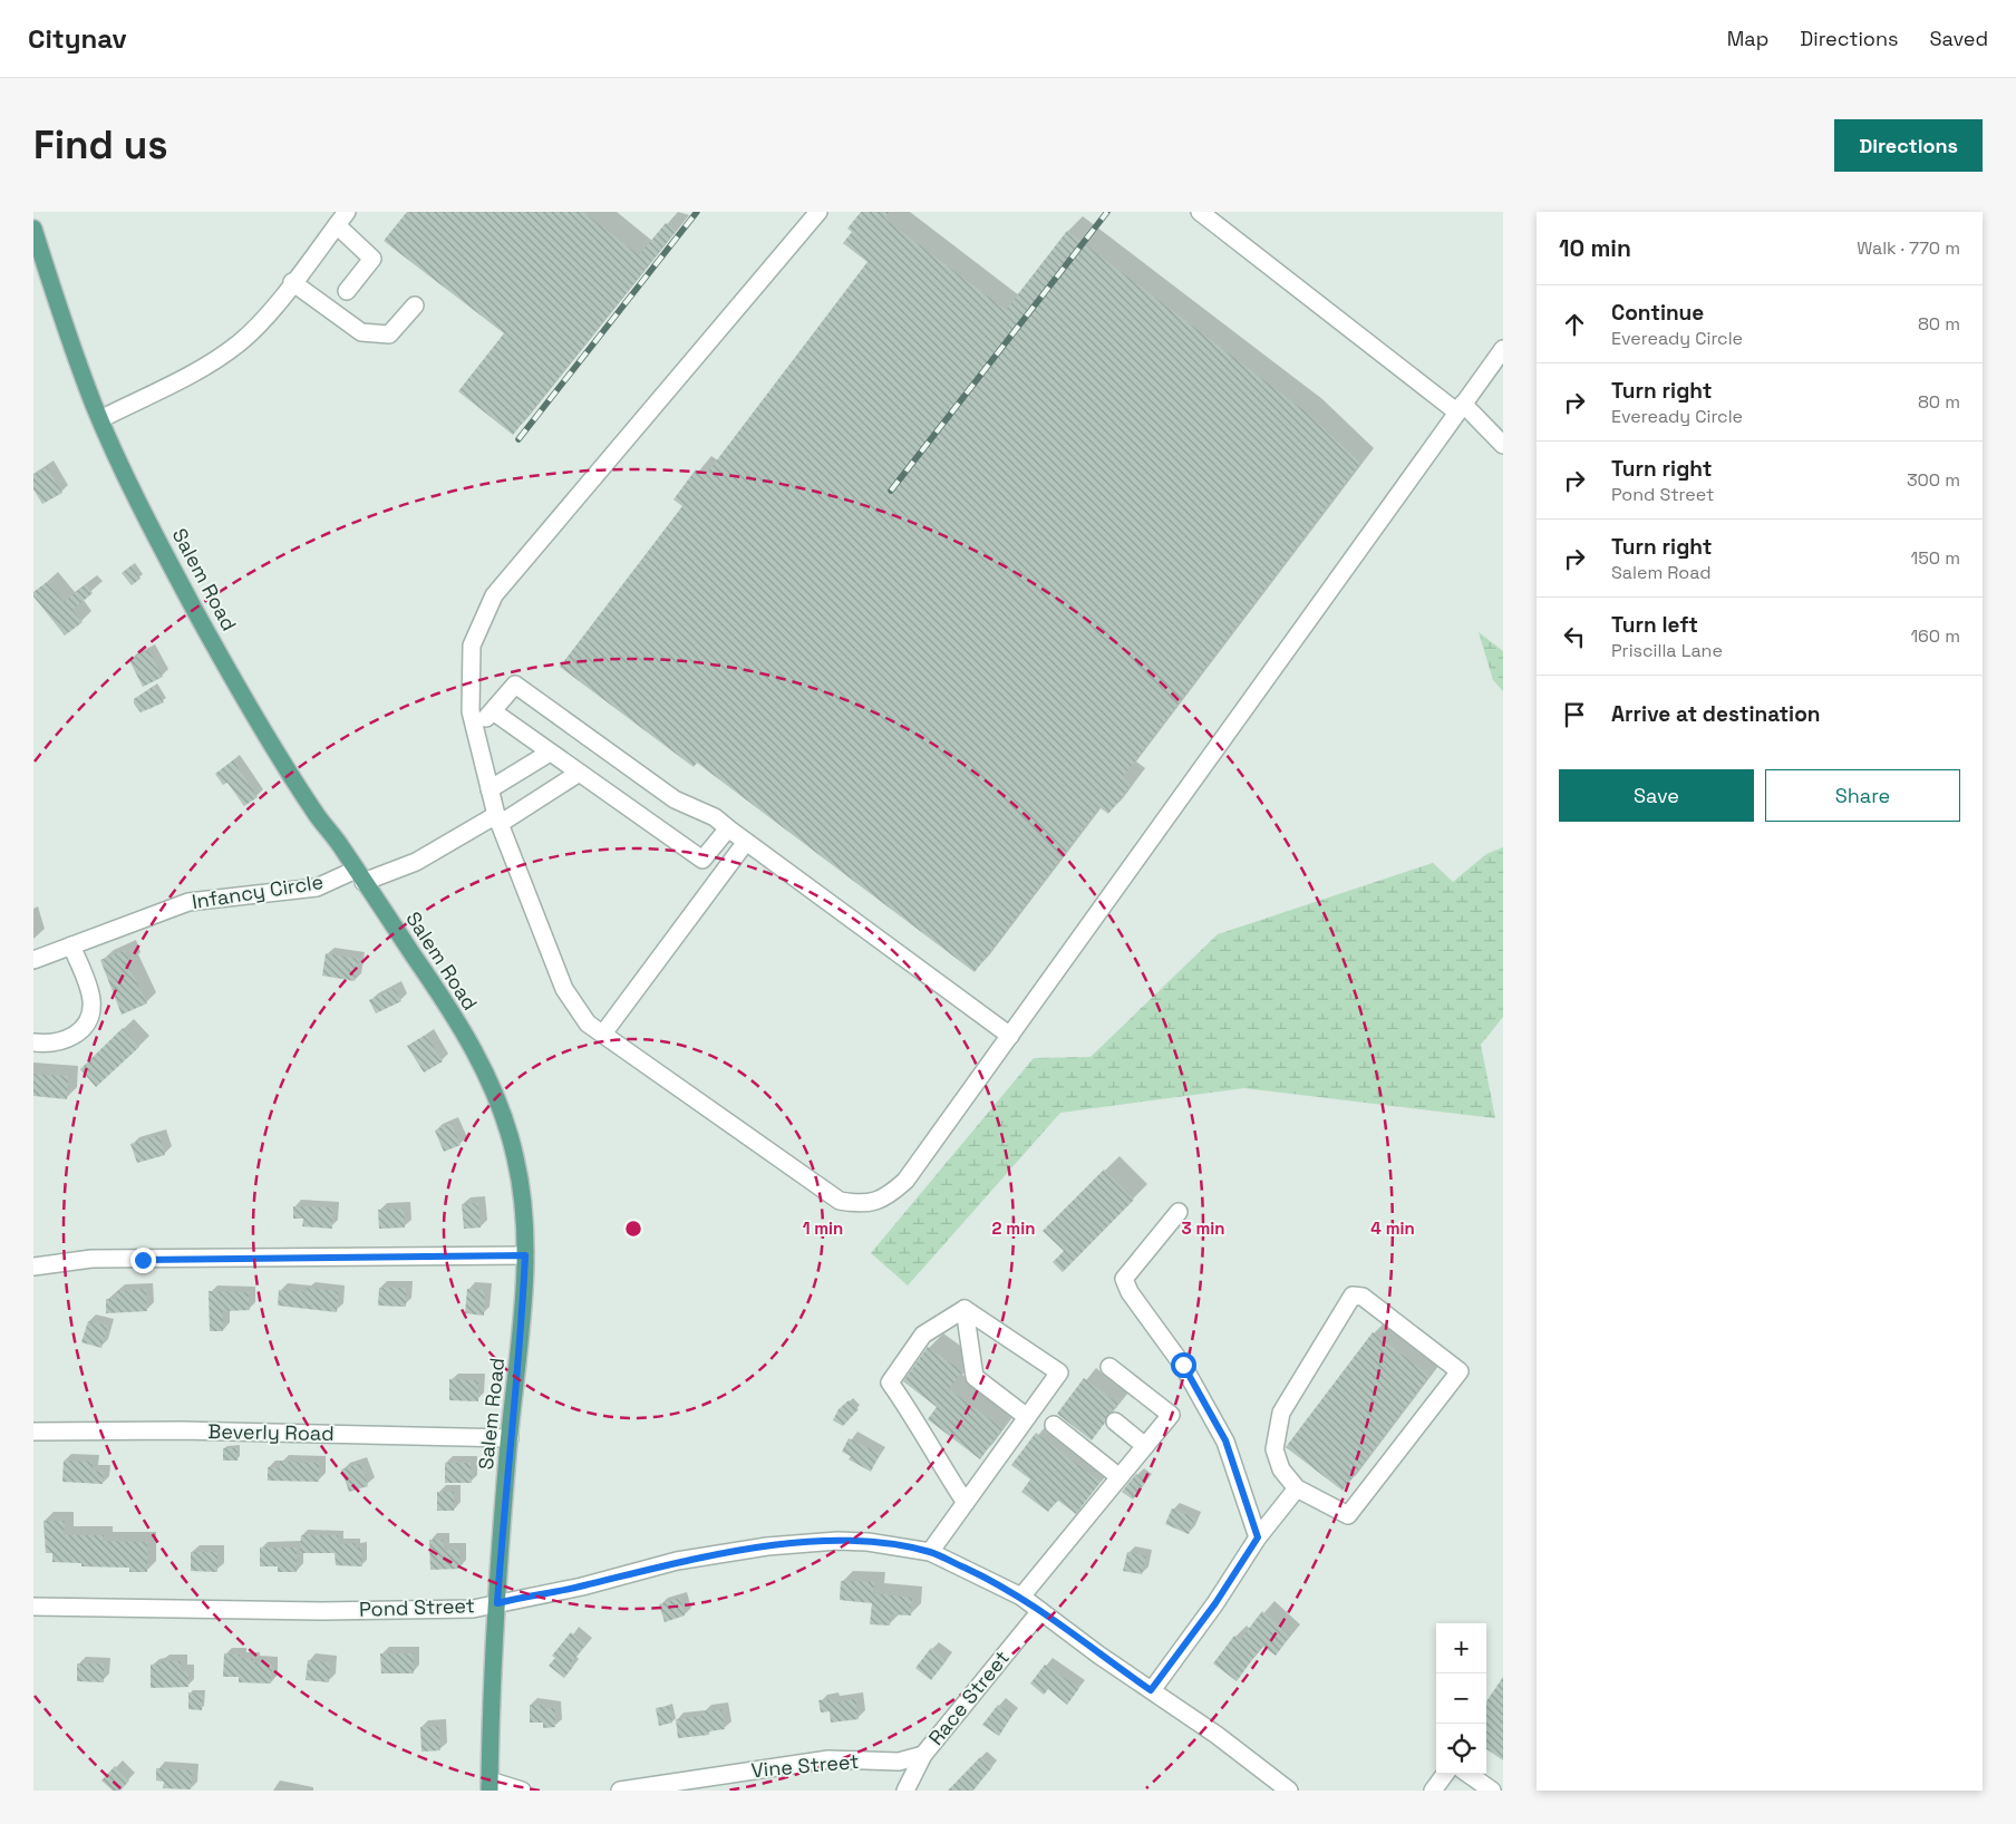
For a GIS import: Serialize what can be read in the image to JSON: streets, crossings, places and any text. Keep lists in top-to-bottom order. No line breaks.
{"streets":{"main road":["Salem Road"],"street":["Infancy Circle","Beverly Road","Pond Street","Race Street","Vine Street"]},"crossings":[["Salem Road","Infancy Circle"],["Salem Road","Beverly Road"],["Salem Road","Pond Street"],["Pond Street","Race Street"],["Race Street","Vine Street"]],"page":{"header":"Citynav","nav":["Map","Directions","Saved"],"buttons":["Directions",["Save","Share"]],"title":"Find us","heading":["10 min","Walk · 770 m"],"list":[["Continue","Eveready Circle","80 m"],["Turn right","Eveready Circle","80 m"],["Turn right","Pond Street","300 m"],["Turn right","Salem Road","150 m"],["Turn left","Priscilla Lane","160 m"],"Arrive at destination"],"map_buttons":["+","−"]},"rings":["1 min","2 min","3 min","4 min"]}
